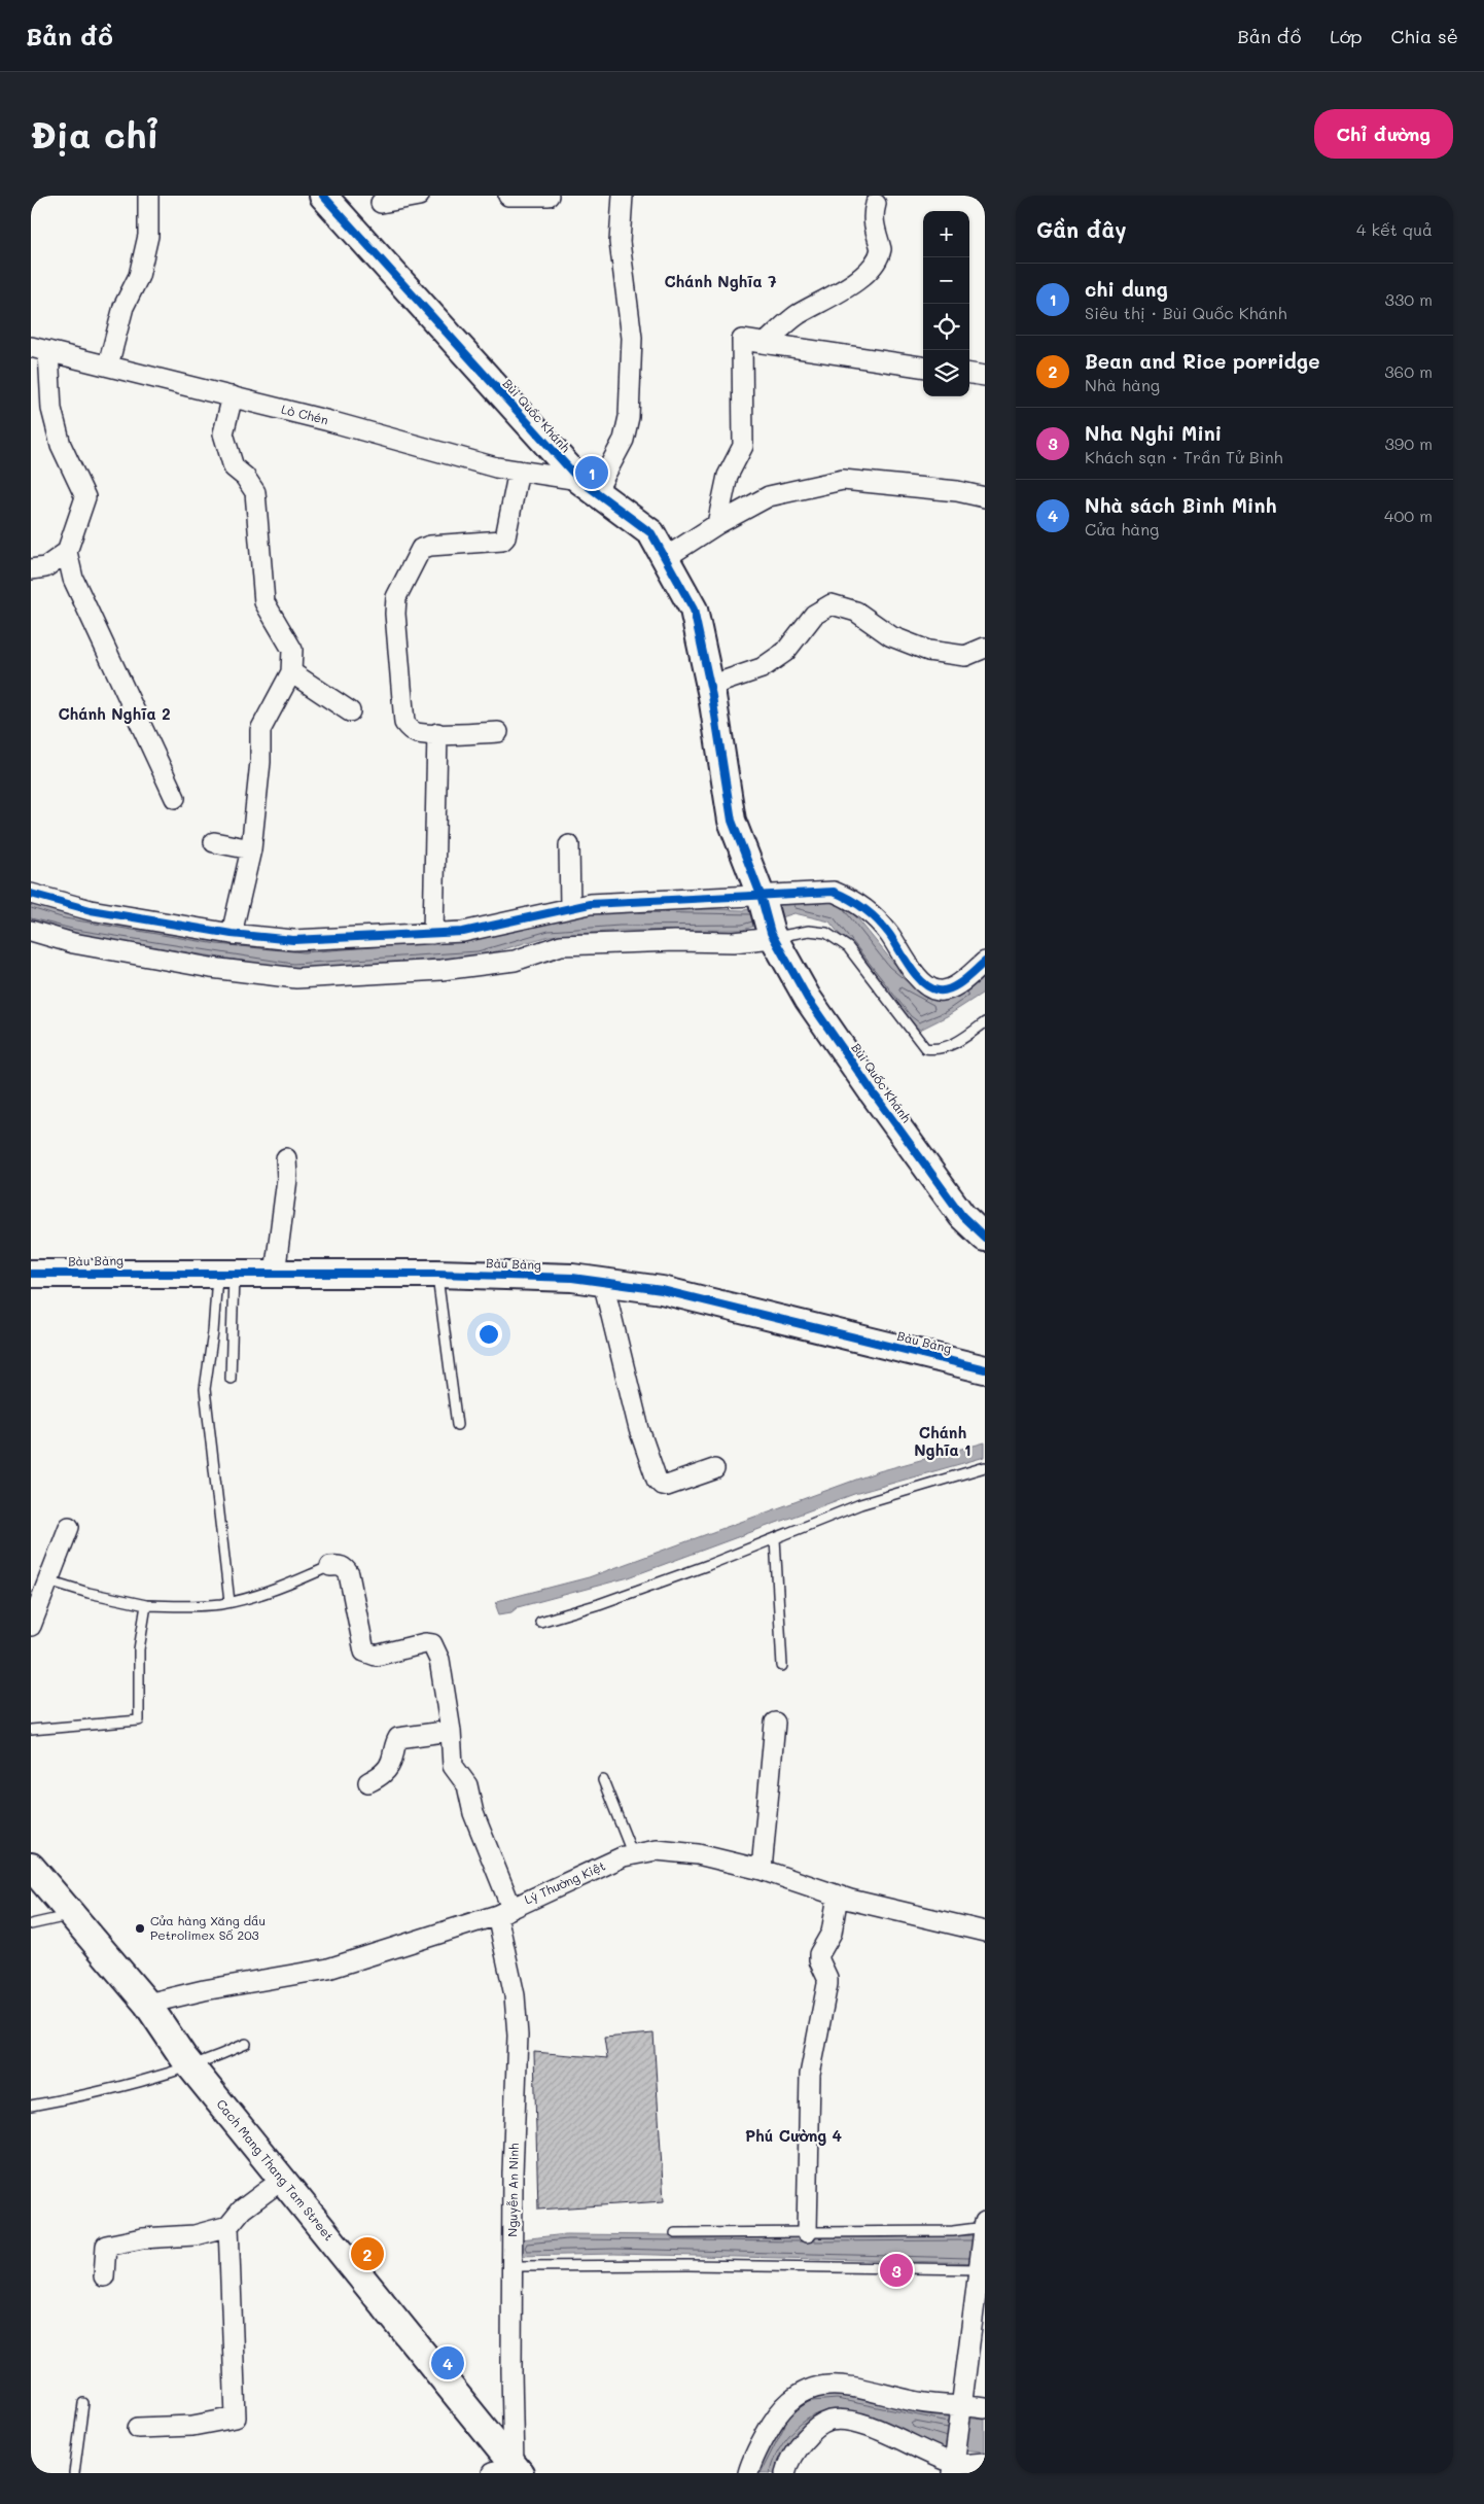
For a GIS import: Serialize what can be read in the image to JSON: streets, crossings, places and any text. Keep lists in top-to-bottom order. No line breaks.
{"streets":{"street":["Lò Chén","Bùi Quốc Khánh","Bàu Bàng","Lý Thường Kiệt","Cach Mang Thang Tam Street","Nguyễn An Ninh"]},"crossings":[["Lò Chén","Bùi Quốc Khánh"],["Lý Thường Kiệt","Cach Mang Thang Tam Street"],["Lý Thường Kiệt","Nguyễn An Ninh"],["Cach Mang Thang Tam Street","Nguyễn An Ninh"]],"districts":["Chánh Nghĩa 7","Chánh Nghĩa 2","Chánh Nghĩa 1","Phú Cường 4"],"places":["Cửa hàng Xăng dầu Petrolimex Số 203"],"page":{"header":"Bản đồ","nav":["Bản đồ","Lớp","Chia sẻ"],"buttons":"Chỉ đường","title":"Địa chỉ","heading":["Gần đây","4 kết quả"],"map_buttons":["+","−"],"list":[{"mark":"1","name":"chi dung","note":"Siêu thị · Bùi Quốc Khánh","value":"330 m"},{"mark":"2","name":"Bean and Rice porridge","note":"Nhà hàng","value":"360 m"},{"mark":"3","name":"Nha Nghi Mini","note":"Khách sạn · Trần Tử Bình","value":"390 m"},{"mark":"4","name":"Nhà sách Bình Minh","note":"Cửa hàng","value":"400 m"}],"pins":["1","2","3","4"]}}
